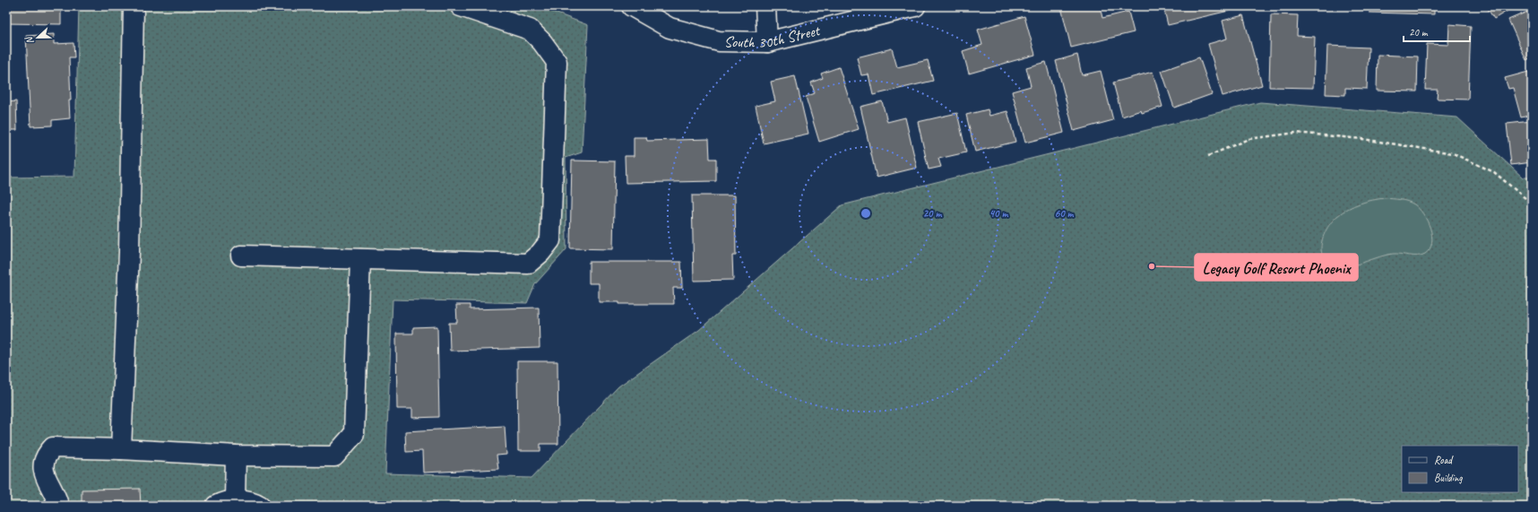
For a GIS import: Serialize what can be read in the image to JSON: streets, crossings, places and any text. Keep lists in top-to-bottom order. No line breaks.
{"streets":{"street":["South 30th Street"]},"places":["Legacy Golf Resort Phoenix"],"legend":["Road","Building"],"scale_bar":"20 m","north":"left","rings":["20 m","40 m","60 m"]}
